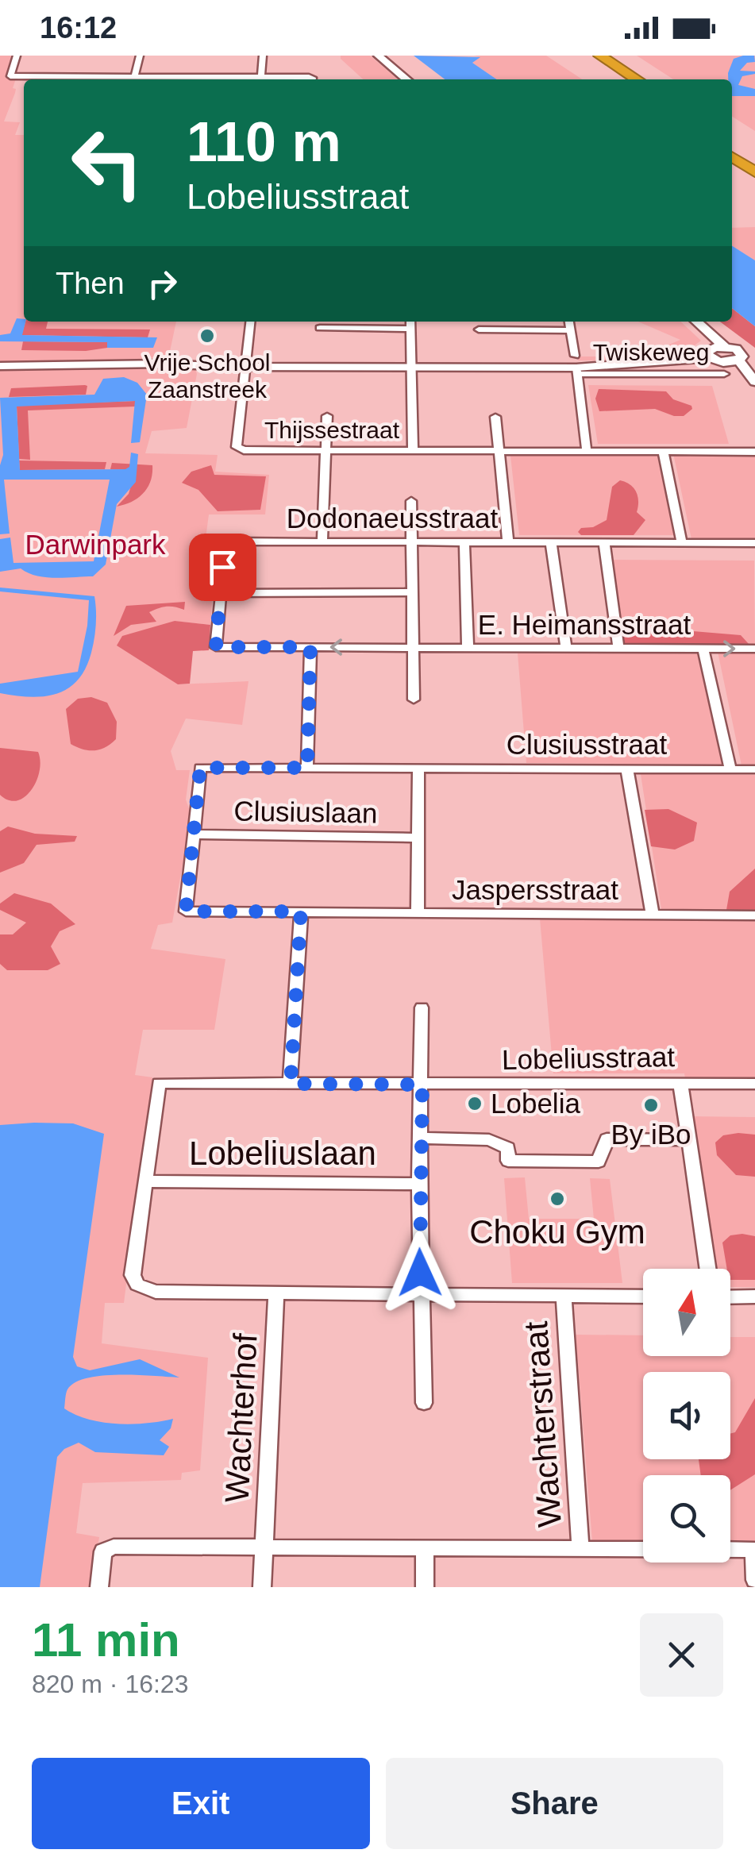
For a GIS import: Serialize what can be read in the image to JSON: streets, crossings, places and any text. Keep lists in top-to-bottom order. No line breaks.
{"streets":{"main road":["Twiskeweg"],"street":["Thijssestraat","Dodonaeusstraat","E. Heimansstraat","Clusiusstraat","Clusiuslaan","Jaspersstraat","Lobeliusstraat","Lobeliuslaan","Wachterhof","Wachterstraat"]},"crossings":[["Twiskeweg","Thijssestraat"],["Dodonaeusstraat","E. Heimansstraat"],["Clusiusstraat","Clusiuslaan"],["Clusiusstraat","Jaspersstraat"],["Clusiuslaan","Jaspersstraat"],["Lobeliusstraat","Lobeliuslaan"],["Lobeliuslaan","Wachterstraat"],["Wachterhof","Wachterstraat"]],"parks":["Darwinpark"],"places":["Vrije School Zaanstreek","Lobelia","By iBo","Choku Gym"],"north":"top","page":{"status":"16:12","turn":["110 m","Lobeliusstraat"],"then":"Then","heading":["11 min","820 m · 16:23"],"buttons":["Exit","Share"]}}
